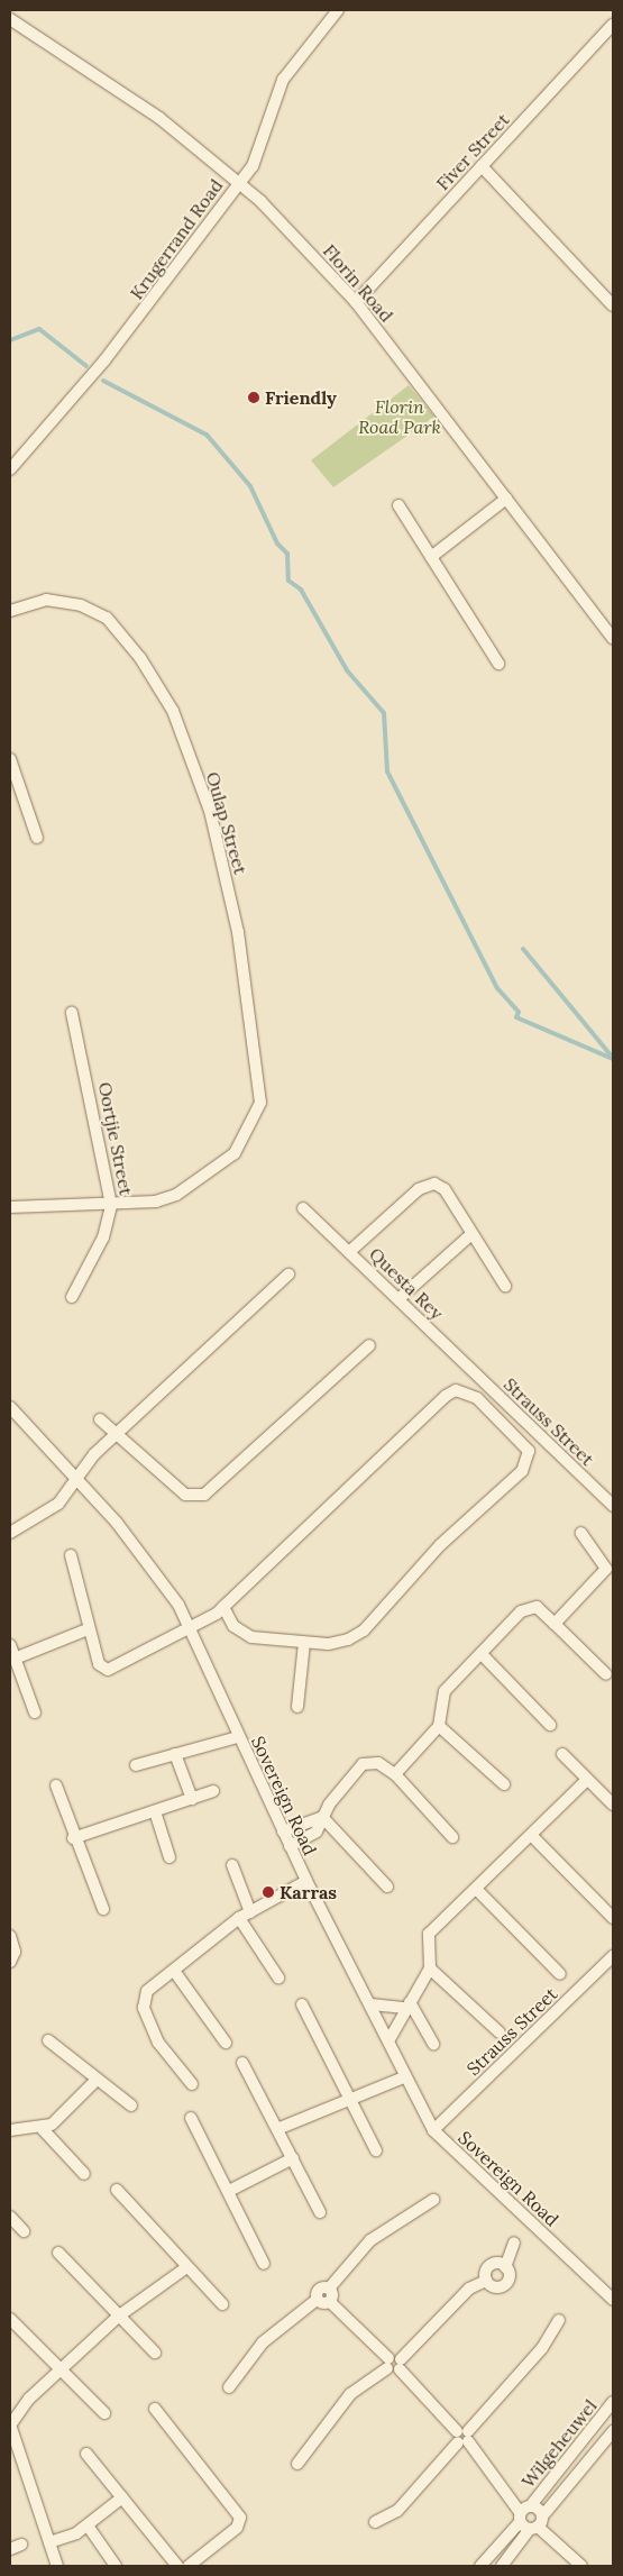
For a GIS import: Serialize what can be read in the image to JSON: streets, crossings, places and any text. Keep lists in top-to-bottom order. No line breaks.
{"streets":{"street":["Fiver Street","Krugerrand Road","Florin Road","Oulap Street","Oortjie Street","Questa Rey","Strauss Street","Sovereign Road","Wilgeheuwel"]},"crossings":[["Fiver Street","Florin Road"],["Krugerrand Road","Florin Road"],["Oulap Street","Oortjie Street"],["Questa Rey","Strauss Street"],["Strauss Street","Sovereign Road"]],"parks":["Florin Road Park"],"places":["Friendly","Karras"]}
